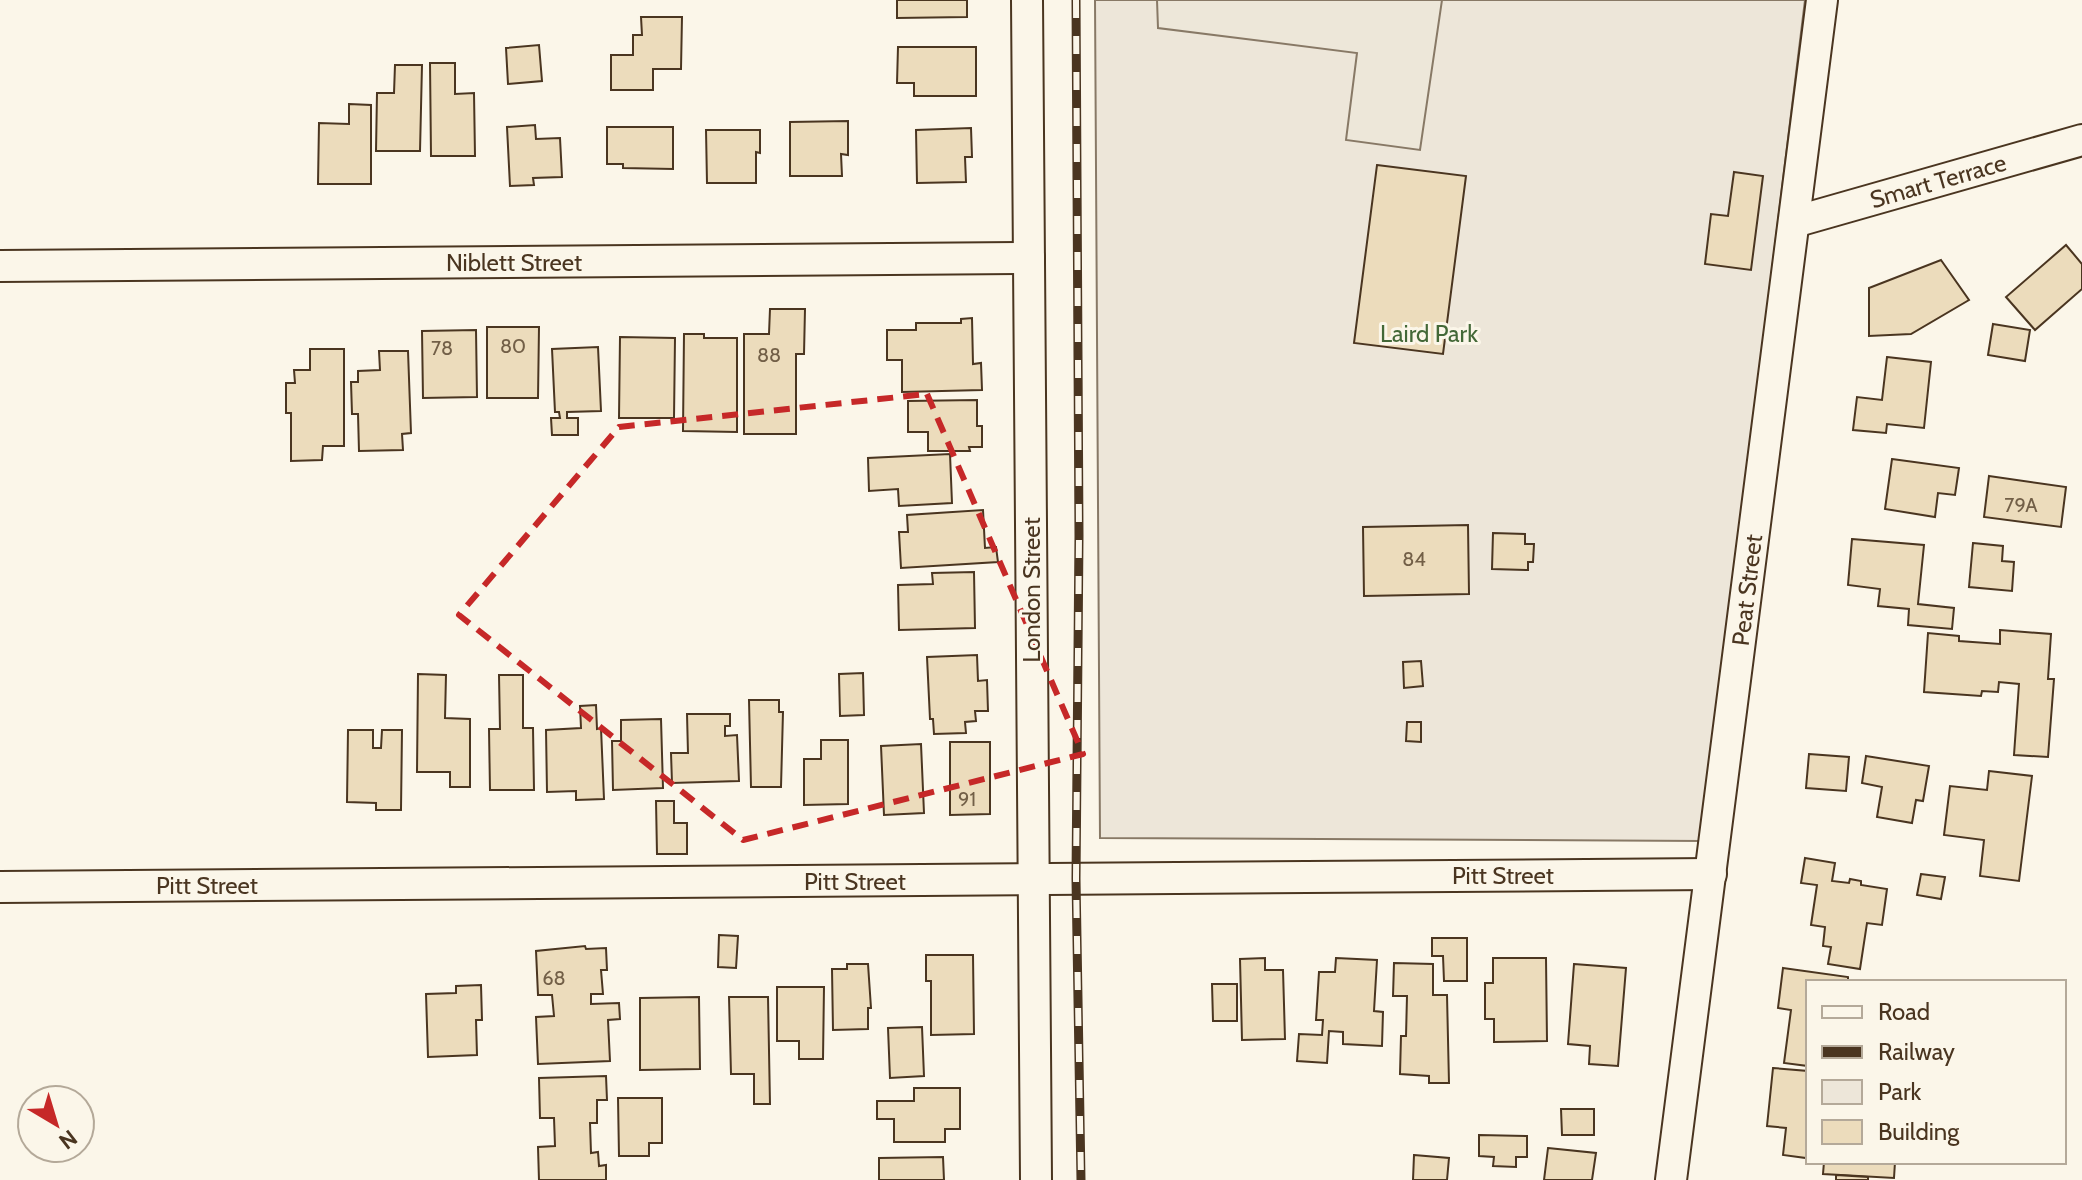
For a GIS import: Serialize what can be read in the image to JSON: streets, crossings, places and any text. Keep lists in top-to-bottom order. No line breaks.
{"streets":{"street":["Smart Terrace","Niblett Street","London Street","Peat Street","Pitt Street"]},"crossings":[["Smart Terrace","Peat Street"],["Niblett Street","London Street"],["London Street","Pitt Street"],["Peat Street","Pitt Street"]],"parks":["Laird Park"],"house_numbers":["80","78","88","79A","84","91","68"],"legend":["Road","Railway","Park","Building"],"north":"bottom right"}
